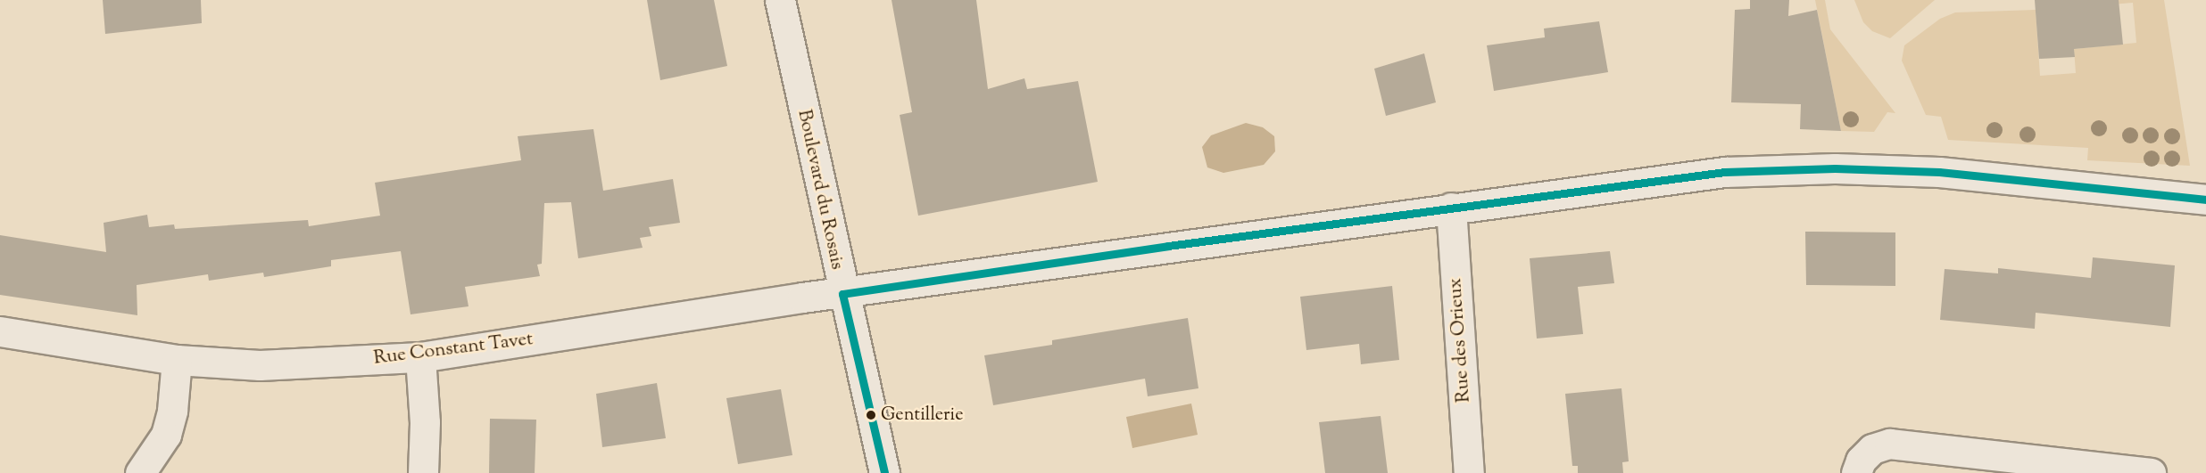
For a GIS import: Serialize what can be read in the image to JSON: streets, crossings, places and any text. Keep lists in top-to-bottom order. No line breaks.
{"streets":{"street":["Boulevard du Rosais","Rue des Orieux","Rue Constant Tavet"]},"crossings":[["Boulevard du Rosais","Rue Constant Tavet"],["Rue des Orieux","Rue Constant Tavet"]],"places":["Gentillerie"]}
